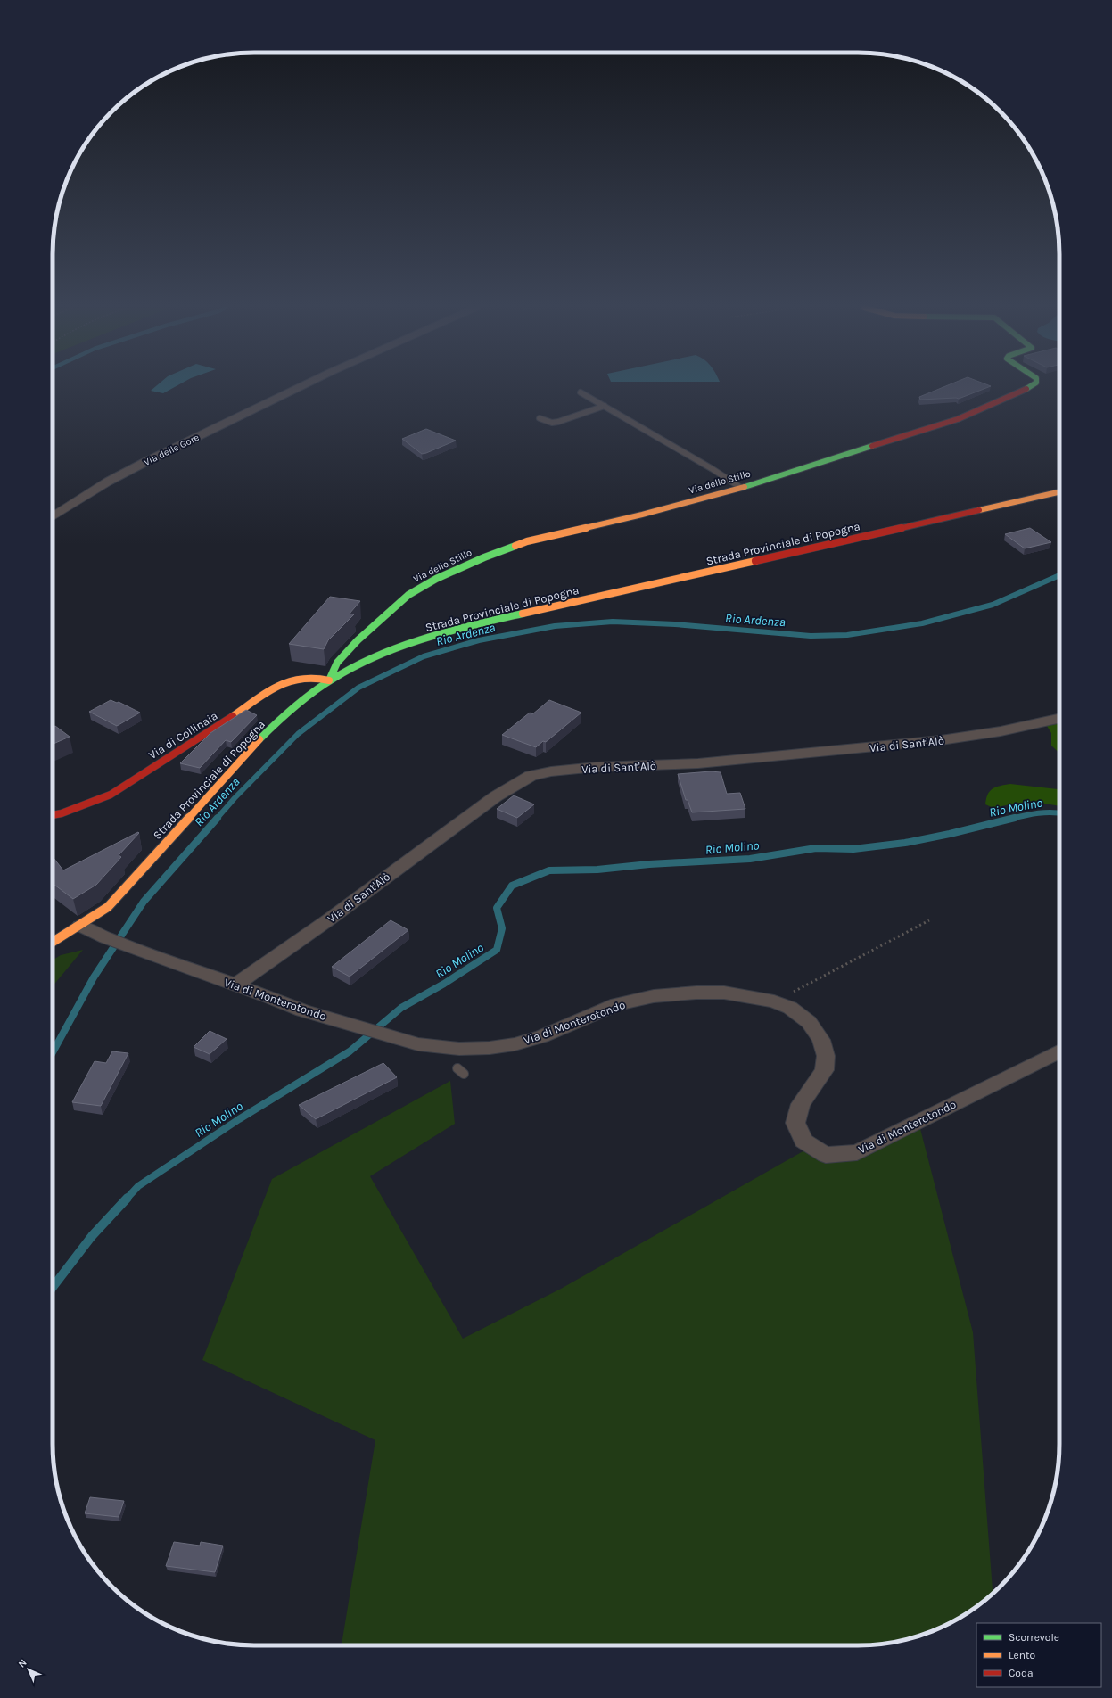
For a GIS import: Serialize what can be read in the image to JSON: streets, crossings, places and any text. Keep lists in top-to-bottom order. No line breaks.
{"streets":{"street":["Via delle Gore","Via dello Stillo","Strada Provinciale di Popogna","Via di Collinaia","Via di Sant'Alò","Via di Monterotondo"]},"crossings":[["Via dello Stillo","Strada Provinciale di Popogna"],["Via dello Stillo","Via di Collinaia"],["Strada Provinciale di Popogna","Via di Collinaia"],["Strada Provinciale di Popogna","Via di Monterotondo"],["Via di Sant'Alò","Via di Monterotondo"]],"water":["Rio Ardenza","Rio Molino"],"legend":["Scorrevole","Lento","Coda"],"north":"top left"}
